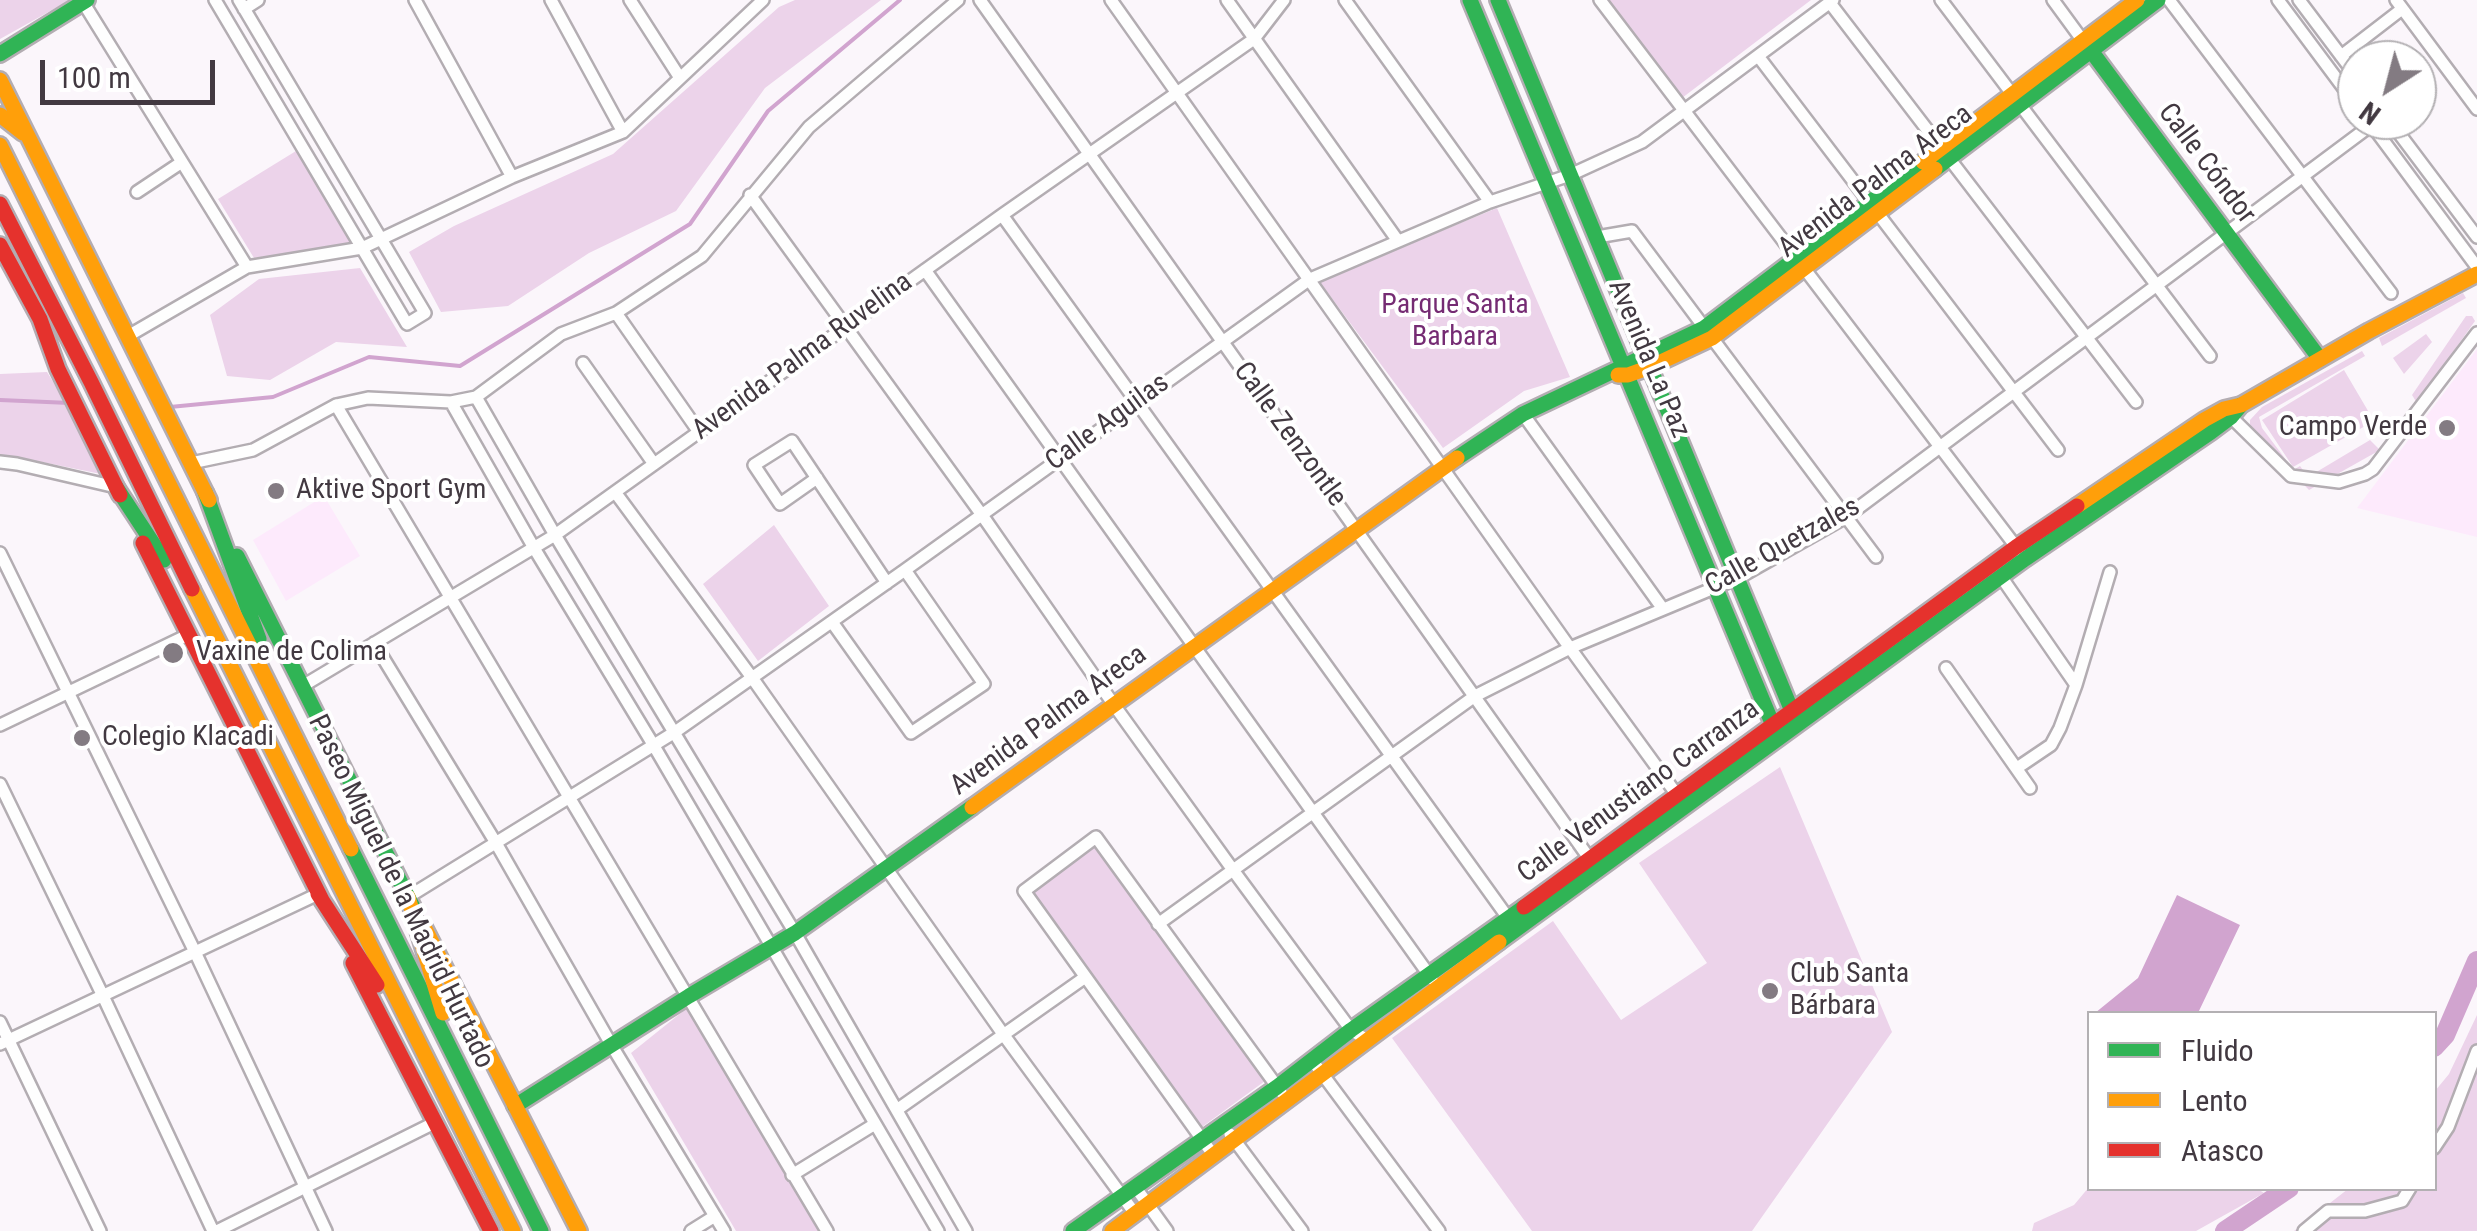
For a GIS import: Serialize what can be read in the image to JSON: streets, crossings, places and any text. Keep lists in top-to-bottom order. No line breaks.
{"streets":{"main road":["Calle Cóndor","Avenida Palma Areca","Avenida La Paz","Calle Venustiano Carranza","Paseo Miguel de la Madrid Hurtado"],"street":["Avenida Palma Ruvelina","Calle Aguilas","Calle Zenzontle","Calle Quetzales"]},"crossings":[["Calle Cóndor","Avenida Palma Areca"],["Calle Cóndor","Calle Quetzales"],["Calle Cóndor","Calle Venustiano Carranza"],["Avenida Palma Areca","Avenida La Paz"],["Avenida Palma Areca","Calle Zenzontle"],["Avenida Palma Ruvelina","Calle Zenzontle"],["Avenida La Paz","Calle Aguilas"],["Avenida La Paz","Calle Quetzales"],["Avenida La Paz","Calle Venustiano Carranza"],["Calle Aguilas","Calle Zenzontle"],["Calle Zenzontle","Calle Quetzales"],["Calle Zenzontle","Calle Venustiano Carranza"]],"parks":["Parque Santa Barbara"],"places":["Campo Verde","Aktive Sport Gym","Vaxine de Colima","Colegio Klacadi","Club Santa Bárbara"],"legend":["Fluido","Lento","Atasco"],"scale_bar":"100 m","north":"bottom left"}
